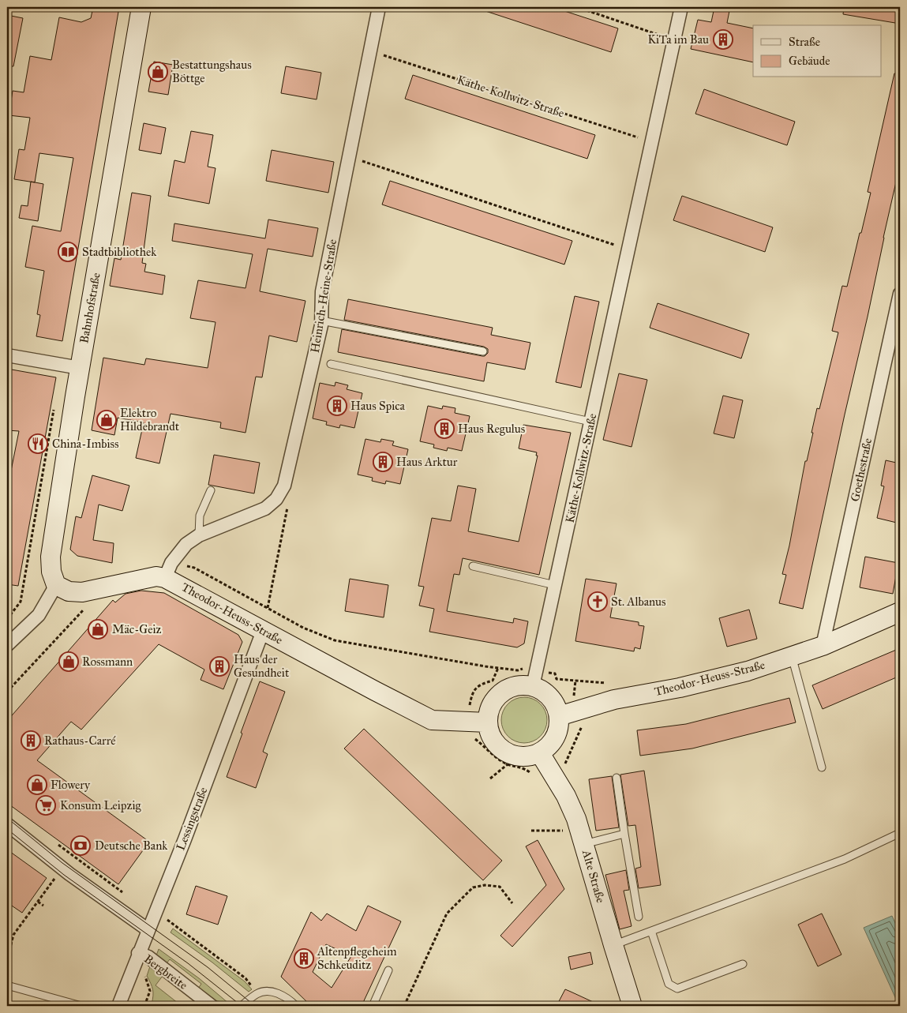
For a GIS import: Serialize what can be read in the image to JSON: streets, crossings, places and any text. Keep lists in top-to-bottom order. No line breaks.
{"streets":{"street":["Käthe-Kollwitz-Straße","Heinrich-Heine-Straße","Bahnhofstraße","Goethestraße","Theodor-Heuss-Straße","Lessingstraße","Alte Straße","Bergbreite"]},"crossings":[["Käthe-Kollwitz-Straße","Heinrich-Heine-Straße"],["Käthe-Kollwitz-Straße","Theodor-Heuss-Straße"],["Käthe-Kollwitz-Straße","Alte Straße"],["Heinrich-Heine-Straße","Theodor-Heuss-Straße"],["Goethestraße","Theodor-Heuss-Straße"],["Theodor-Heuss-Straße","Lessingstraße"],["Theodor-Heuss-Straße","Alte Straße"],["Lessingstraße","Bergbreite"]],"places":{"building":["KiTa im Bau","Haus Spica","Haus Regulus","Haus Arktur","Haus der Gesundheit","Rathaus-Carré","Altenpflegeheim Schkeuditz"],"shop":["Bestattungshaus Böttge","Elektro Hildebrandt","Mäc-Geiz","Rossmann","Flowery"],"library":["Stadtbibliothek"],"restaurant":["China-Imbiss"],"church":["St. Albanus"],"supermarket":["Konsum Leipzig"],"bank":["Deutsche Bank"]},"legend":["Straße","Gebäude"]}
